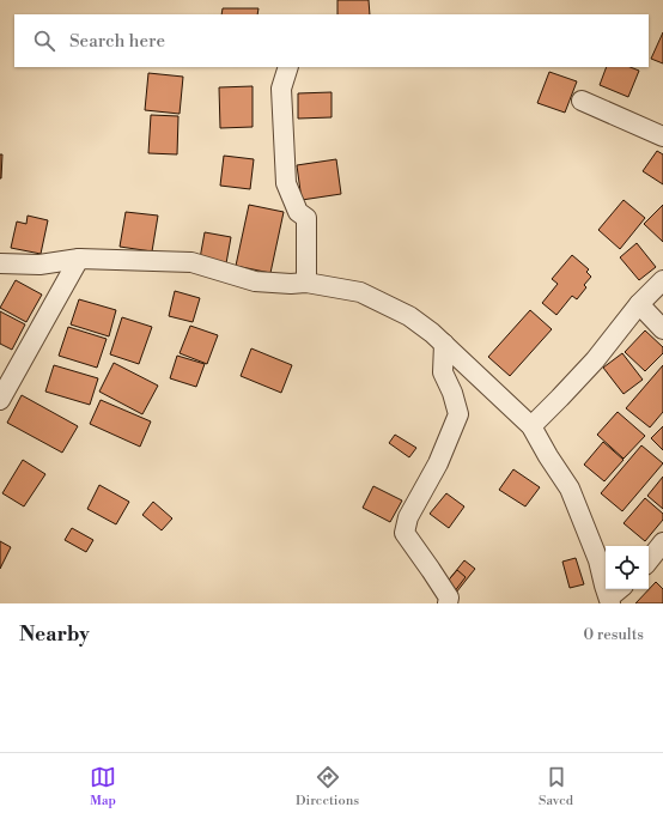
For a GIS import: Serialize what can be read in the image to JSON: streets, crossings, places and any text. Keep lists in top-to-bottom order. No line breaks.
{"page":{"search":"Search here","heading":["Nearby","0 results"],"nav":["Map","Directions","Saved"]}}
